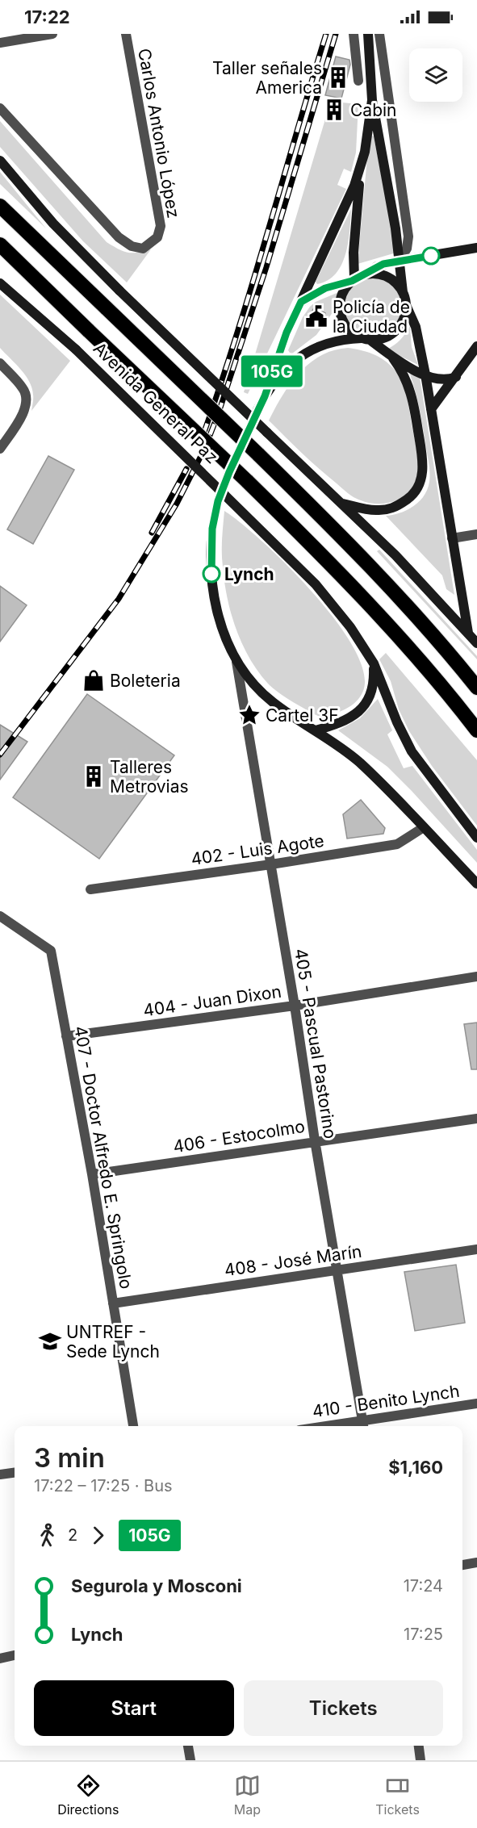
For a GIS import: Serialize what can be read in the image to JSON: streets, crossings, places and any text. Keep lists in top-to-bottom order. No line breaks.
{"streets":{"highway":["Avenida General Paz"],"street":["Carlos Antonio López","402 - Luis Agote","404 - Juan Dixon","405 - Pascual Pastorino","406 - Estocolmo","407 - Doctor Alfredo E. Springolo","408 - José Marín","410 - Benito Lynch"]},"crossings":[["402 - Luis Agote","405 - Pascual Pastorino"],["404 - Juan Dixon","405 - Pascual Pastorino"],["404 - Juan Dixon","407 - Doctor Alfredo E. Springolo"],["405 - Pascual Pastorino","406 - Estocolmo"],["405 - Pascual Pastorino","408 - José Marín"],["405 - Pascual Pastorino","410 - Benito Lynch"],["406 - Estocolmo","407 - Doctor Alfredo E. Springolo"],["407 - Doctor Alfredo E. Springolo","408 - José Marín"]],"places":{"building":["Taller señales America","Cabin","Talleres Metrovias"],"public building":["Policía de la Ciudad"],"other":["Lynch"],"shop":["Boleteria"],"place":["Cartel 3F"],"school or university":["UNTREF - Sede Lynch"]},"lines":["bus line 105G"],"page":{"status":"17:22","on_map":"105G","heading":["3 min","17:22 – 17:25 · Bus","$1,160"],"legs":["2","105G"],"list":[{"name":"Segurola y Mosconi","value":"17:24"},{"name":"Lynch","value":"17:25"}],"buttons":["Start","Tickets"],"tabs":["Directions","Map","Tickets"]}}
